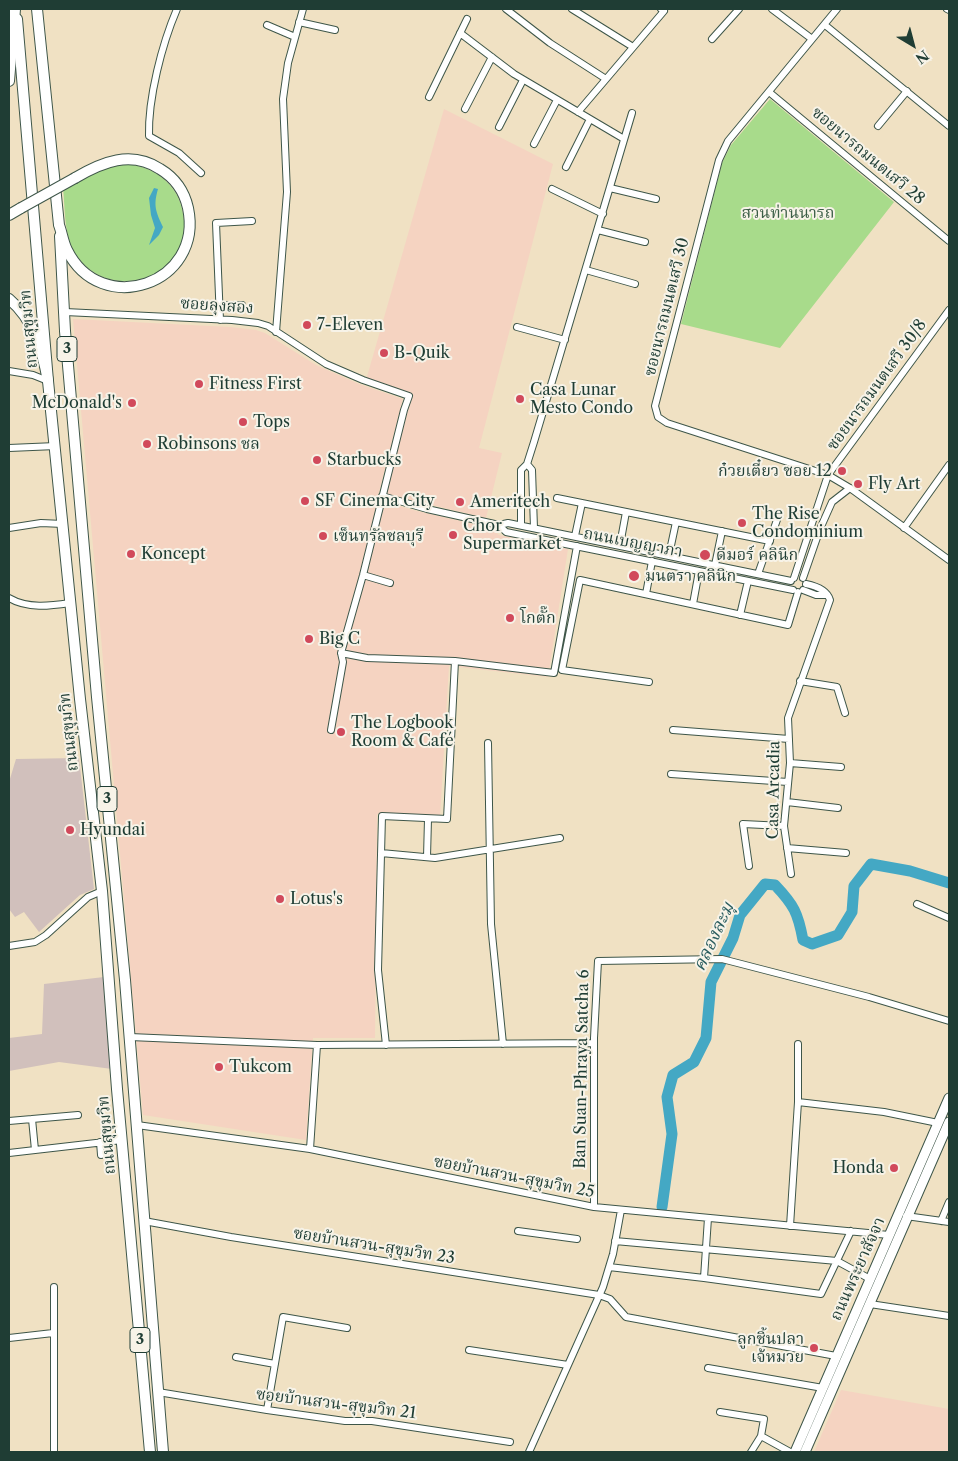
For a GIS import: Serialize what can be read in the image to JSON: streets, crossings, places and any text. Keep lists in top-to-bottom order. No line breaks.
{"streets":{"main road":["ถนนสุขุมวิท","3","ถนนพระยาสัจจา"],"street":["ซอยนารถมนตเสวี 28","ซอยลุงสอง","ซอยนารถมนตเสวี 30","ซอยนารถมนตเสวี 30/8","ถนนเบญญาภา","Casa Arcadia","Ban Suan-Phraya Satcha 6","ซอยบ้านสวน-สุขุมวิท 25","ซอยบ้านสวน-สุขุมวิท 23","ซอยบ้านสวน-สุขุมวิท 21"]},"crossings":[["ซอยนารถมนตเสวี 28","ซอยนารถมนตเสวี 30"],["ซอยลุงสอง","ถนนสุขุมวิท"],["ซอยลุงสอง","ถนนเบญญาภา"],["ซอยนารถมนตเสวี 30","ซอยนารถมนตเสวี 30/8"],["ถนนสุขุมวิท","ซอยบ้านสวน-สุขุมวิท 25"],["ถนนสุขุมวิท","ซอยบ้านสวน-สุขุมวิท 23"],["ถนนสุขุมวิท","ซอยบ้านสวน-สุขุมวิท 21"],["ซอยนารถมนตเสวี 30/8","ถนนเบญญาภา"],["ถนนเบญญาภา","Casa Arcadia"],["Ban Suan-Phraya Satcha 6","ซอยบ้านสวน-สุขุมวิท 25"],["ซอยบ้านสวน-สุขุมวิท 25","ถนนพระยาสัจจา"]],"water":["คลองละมุ"],"parks":["สวนท่านนารถ"],"places":["7-Eleven","B-Quik","Fitness First","Casa Lunar Mesto Condo","McDonald's","Tops","Robinsons ชล","Starbucks","ก๋วยเตี๋ยว ซอย 12","Fly Art","SF Cinema City","Ameritech","The Rise Condominium","Chor Supermarket","เซ็นทรัลชลบุรี","Koncept","ดีมอร์ คลินิก","มนตรา คลินิก","โกตั๊ก","Big C","The Logbook Room & Café","Hyundai","Lotus's","Tukcom","Honda","ลูกชิ้นปลา เจ้หมวย"],"north":"bottom right"}
